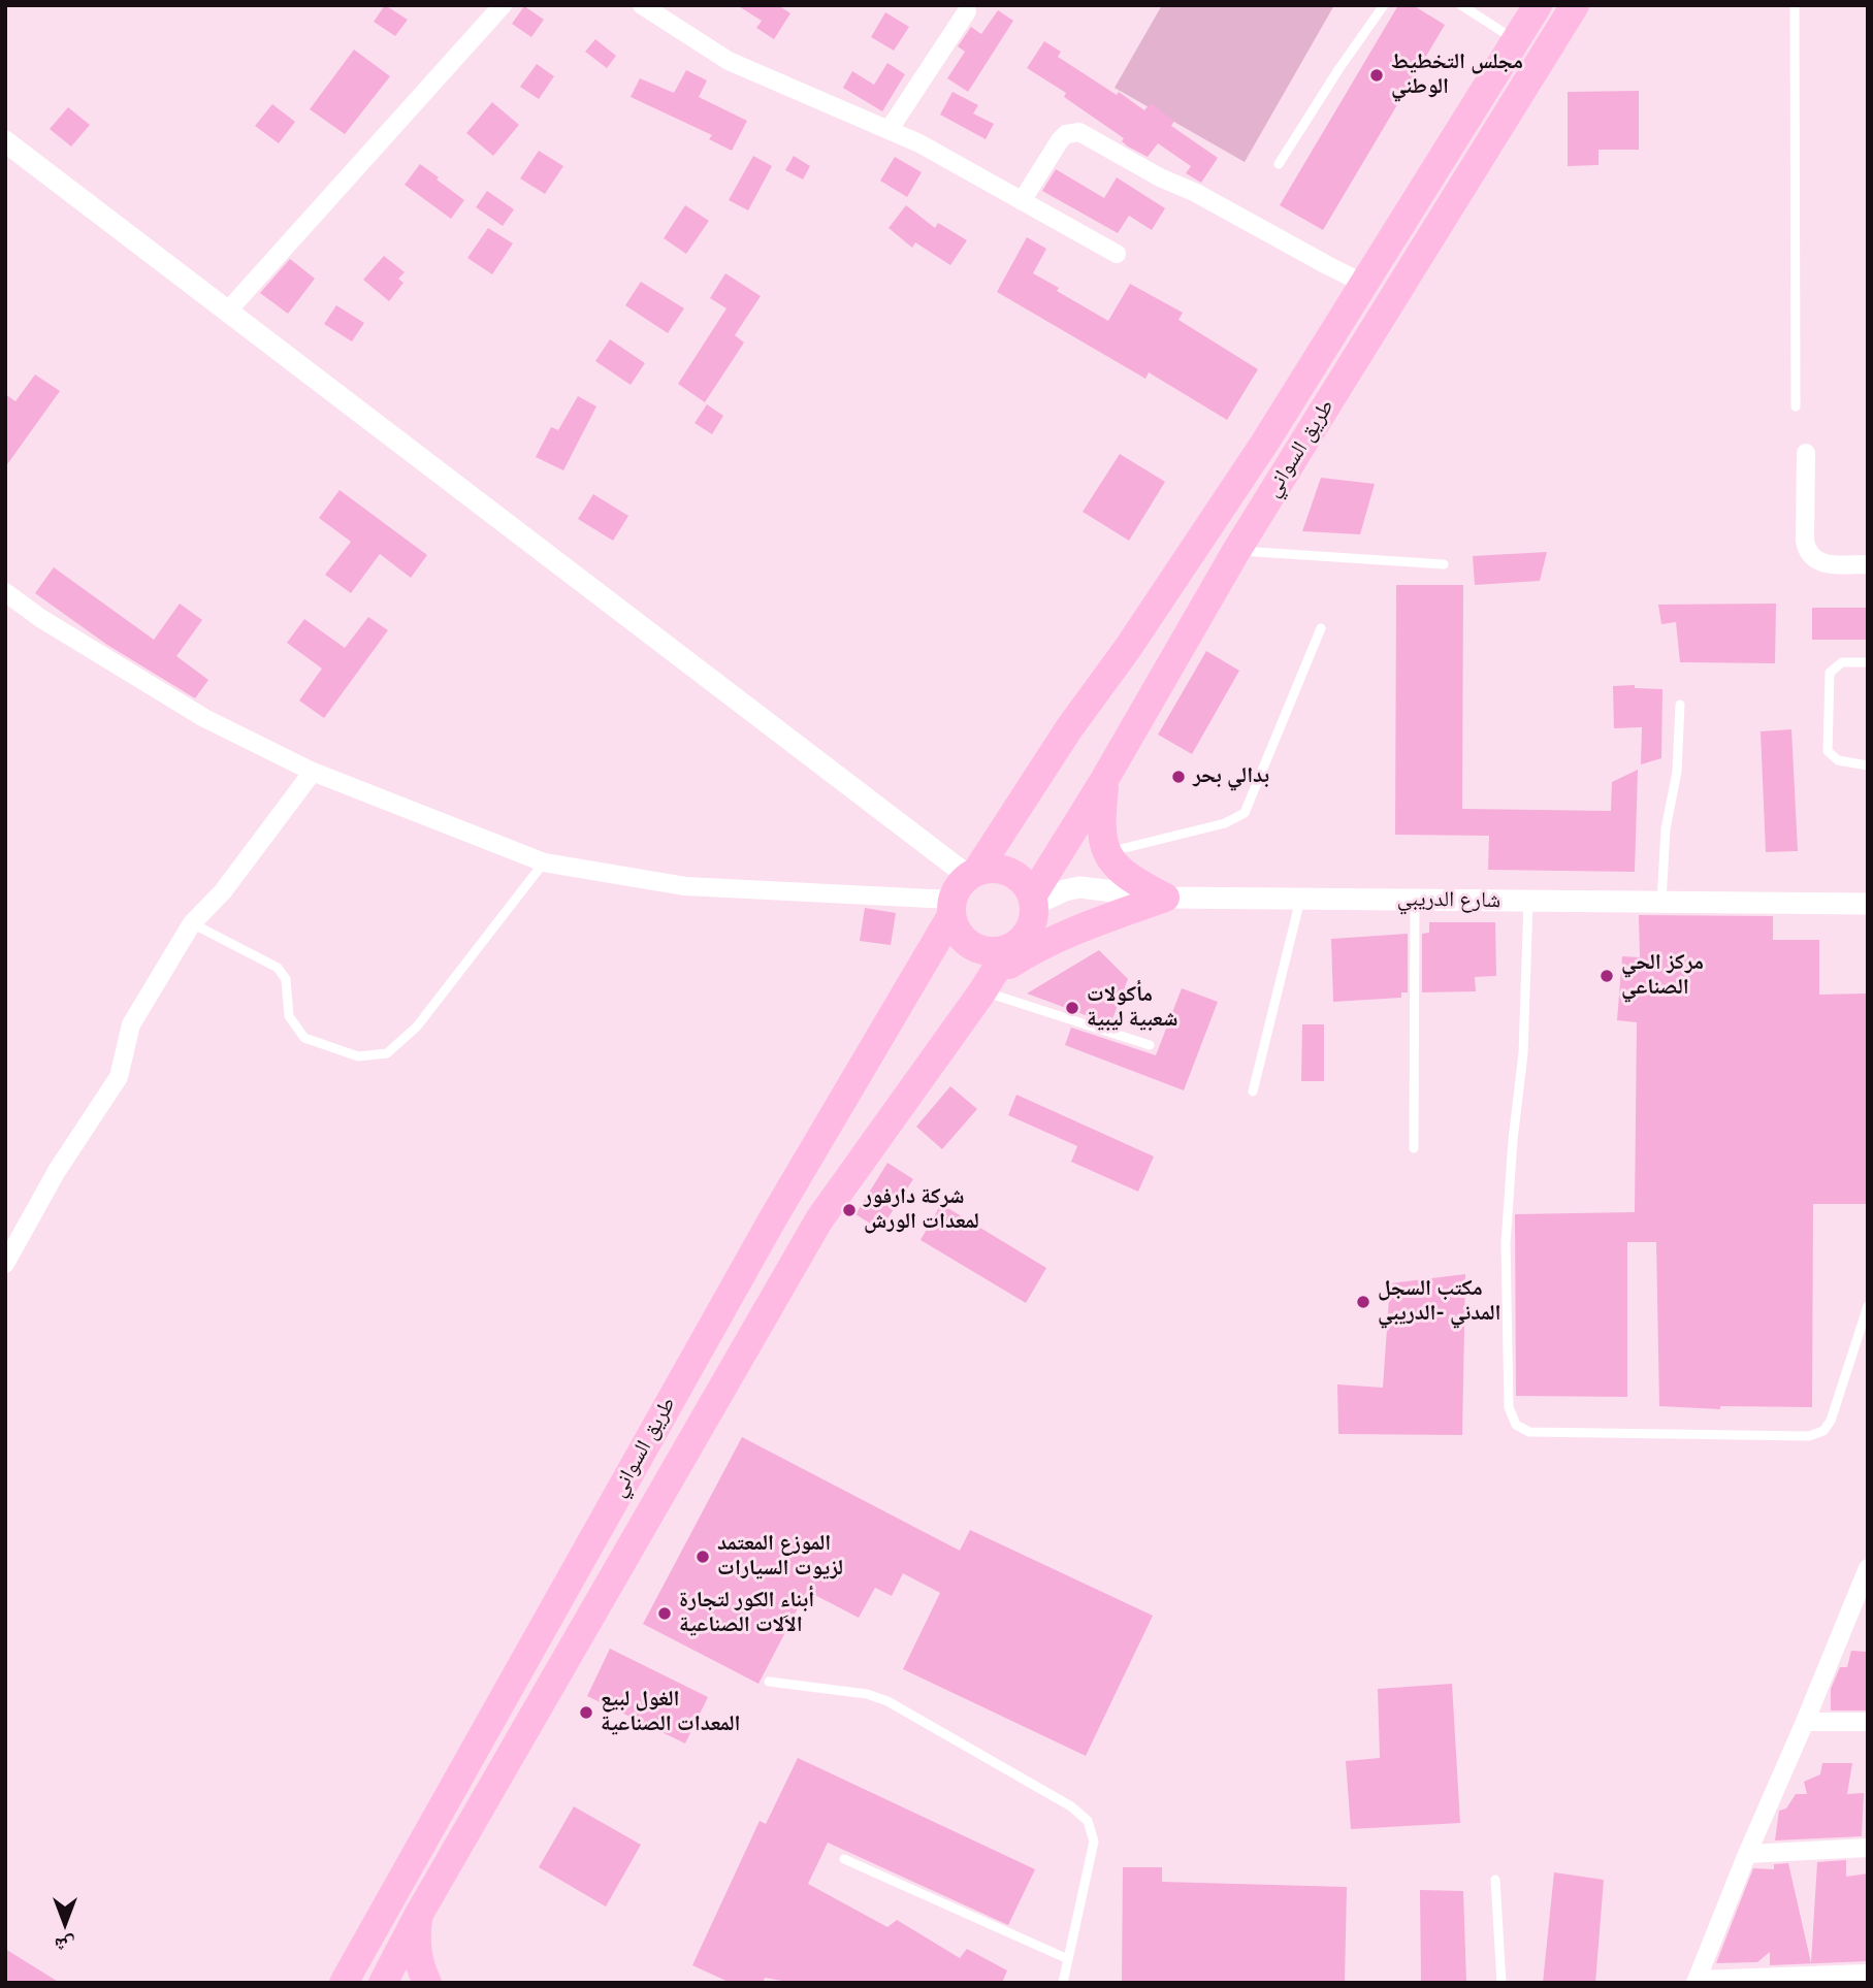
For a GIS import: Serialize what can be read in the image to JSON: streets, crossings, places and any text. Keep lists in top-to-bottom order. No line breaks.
{"streets":{"highway":["طريق السواني"],"street":["شارع الدريبي"]},"crossings":[["طريق السواني","شارع الدريبي"]],"places":["مجلس التخطيط الوطني","بدالي بحر","مركز الحي الصناعي","مأكولات شعبية ليبية","شركة دارفور لمعدات الورش","مكتب السجل المدني -الدريبي","الموزع المعتمد لزيوت السيارات","أبناء الكور لتجارة الاَلات الصناعية","الغول لبيع المعدات الصناعية"],"north":"bottom"}
